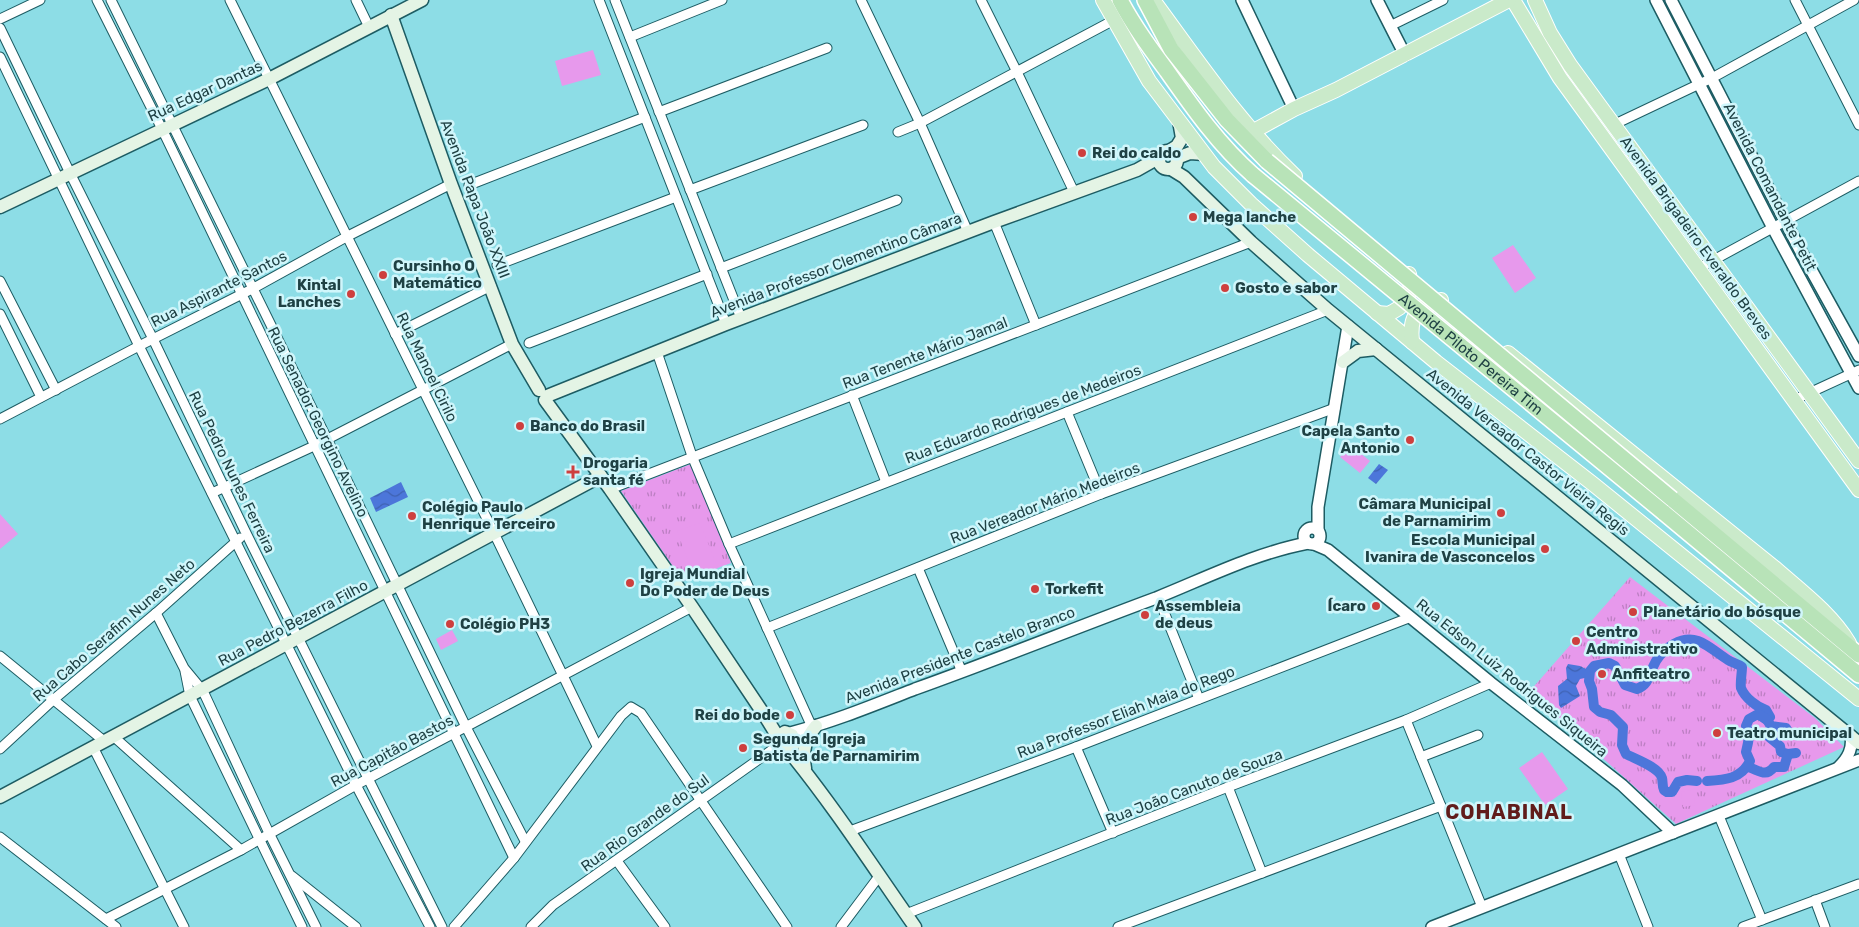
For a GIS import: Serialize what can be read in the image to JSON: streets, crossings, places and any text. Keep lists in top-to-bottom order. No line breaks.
{"streets":{"highway":["Avenida Piloto Pereira Tim"],"main road":["Rua Edgar Dantas","Avenida Papa João XXIII","Avenida Brigadeiro Everaldo Breves","Avenida Professor Clementino Câmara","Avenida Vereador Castor Vieira Regis","Rua Pedro Bezerra Filho"],"street":["Avenida Comandante Petit","Rua Aspirante Santos","Rua Tenente Mário Jamal","Rua Manoel Cirilo","Rua Eduardo Rodrigues de Medeiros","Rua Senador Georgino Avelino","Rua Pedro Nunes Ferreira","Rua Vereador Mário Medeiros","Rua Cabo Serafim Nunes Neto","Avenida Presidente Castelo Branco","Rua Edson Luiz Rodrigues Siqueira","Rua Professor Eliah Maia do Rego","Rua Capitão Bastos","Rua João Canuto de Souza","Rua Rio Grande do Sul"]},"crossings":[["Rua Edgar Dantas","Avenida Papa João XXIII"],["Rua Edgar Dantas","Rua Manoel Cirilo"],["Rua Edgar Dantas","Rua Senador Georgino Avelino"],["Rua Edgar Dantas","Rua Pedro Nunes Ferreira"],["Avenida Papa João XXIII","Avenida Professor Clementino Câmara"],["Avenida Papa João XXIII","Rua Aspirante Santos"],["Avenida Papa João XXIII","Rua Tenente Mário Jamal"],["Avenida Papa João XXIII","Rua Pedro Bezerra Filho"],["Avenida Papa João XXIII","Avenida Presidente Castelo Branco"],["Avenida Papa João XXIII","Rua Professor Eliah Maia do Rego"],["Avenida Papa João XXIII","Rua Capitão Bastos"],["Avenida Papa João XXIII","Rua João Canuto de Souza"],["Avenida Papa João XXIII","Rua Rio Grande do Sul"],["Avenida Professor Clementino Câmara","Avenida Vereador Castor Vieira Regis"],["Rua Aspirante Santos","Rua Manoel Cirilo"],["Rua Aspirante Santos","Rua Senador Georgino Avelino"],["Rua Aspirante Santos","Rua Pedro Nunes Ferreira"],["Rua Tenente Mário Jamal","Avenida Vereador Castor Vieira Regis"],["Rua Manoel Cirilo","Rua Pedro Bezerra Filho"],["Rua Manoel Cirilo","Rua Capitão Bastos"],["Rua Eduardo Rodrigues de Medeiros","Avenida Vereador Castor Vieira Regis"],["Rua Senador Georgino Avelino","Rua Pedro Bezerra Filho"],["Rua Senador Georgino Avelino","Rua Capitão Bastos"],["Rua Pedro Nunes Ferreira","Rua Pedro Bezerra Filho"],["Rua Pedro Nunes Ferreira","Rua Cabo Serafim Nunes Neto"],["Rua Pedro Nunes Ferreira","Rua Capitão Bastos"],["Avenida Presidente Castelo Branco","Rua Edson Luiz Rodrigues Siqueira"],["Avenida Presidente Castelo Branco","Rua Rio Grande do Sul"],["Rua Edson Luiz Rodrigues Siqueira","Rua Professor Eliah Maia do Rego"],["Rua Edson Luiz Rodrigues Siqueira","Rua João Canuto de Souza"]],"districts":["COHABINAL"],"places":{"other":["Rei do caldo","Mega lanche","Cursinho O Matemático","Gosto e sabor","Kintal Lanches","Banco do Brasil","Capela Santo Antonio","Câmara Municipal de Parnamirim","Colégio Paulo Henrique Terceiro","Escola Municipal Ivanira de Vasconcelos","Igreja Mundial Do Poder de Deus","Torkefit","Ícaro","Planetário do bósque","Assembleia de deus","Colégio PH3","Centro Administrativo","Anfiteatro","Rei do bode","Teatro municipal","Segunda Igreja Batista de Parnamirim"],"health":["Drogaria santa fé"]}}
